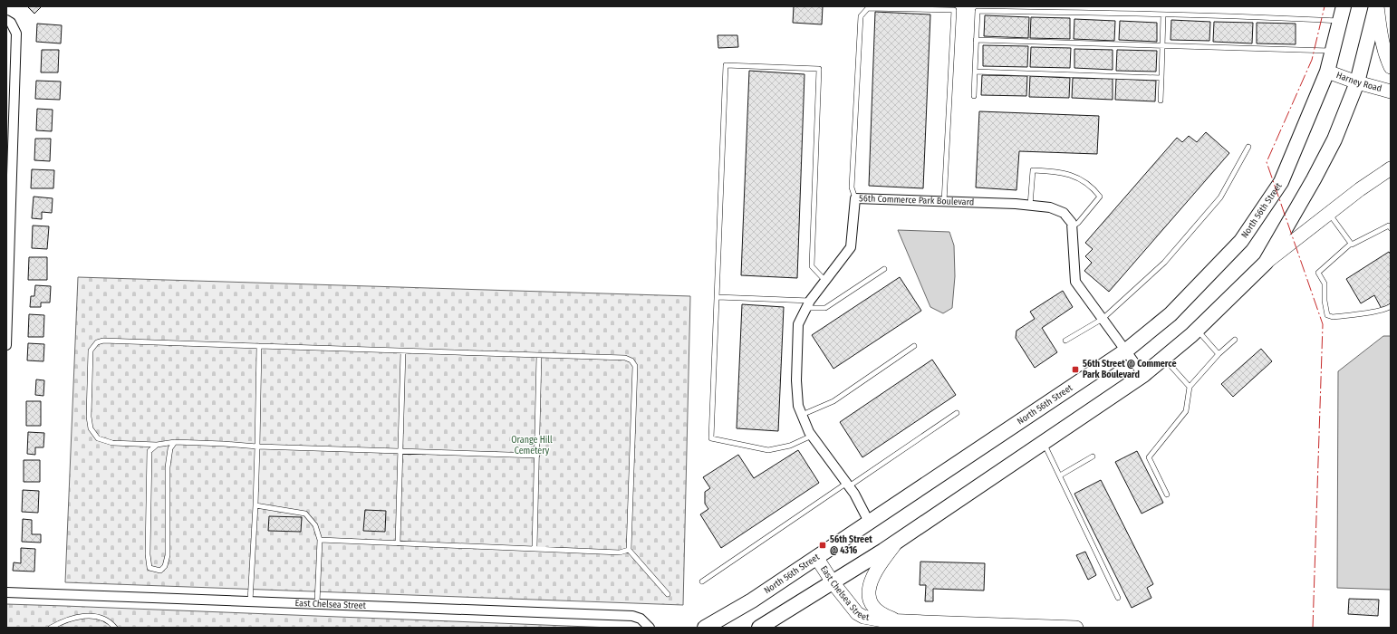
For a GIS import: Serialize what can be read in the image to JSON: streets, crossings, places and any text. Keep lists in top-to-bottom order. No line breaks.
{"streets":{"main road":["North 56th Street"],"street":["Harney Road","56th Commerce Park Boulevard","East Chelsea Street"]},"crossings":[["Harney Road","North 56th Street"],["56th Commerce Park Boulevard","North 56th Street"],["North 56th Street","East Chelsea Street"]],"parks":["Orange Hill Cemetery"],"places":{"transit":["56th Street @ Commerce Park Boulevard","56th Street @ 4316"]}}
